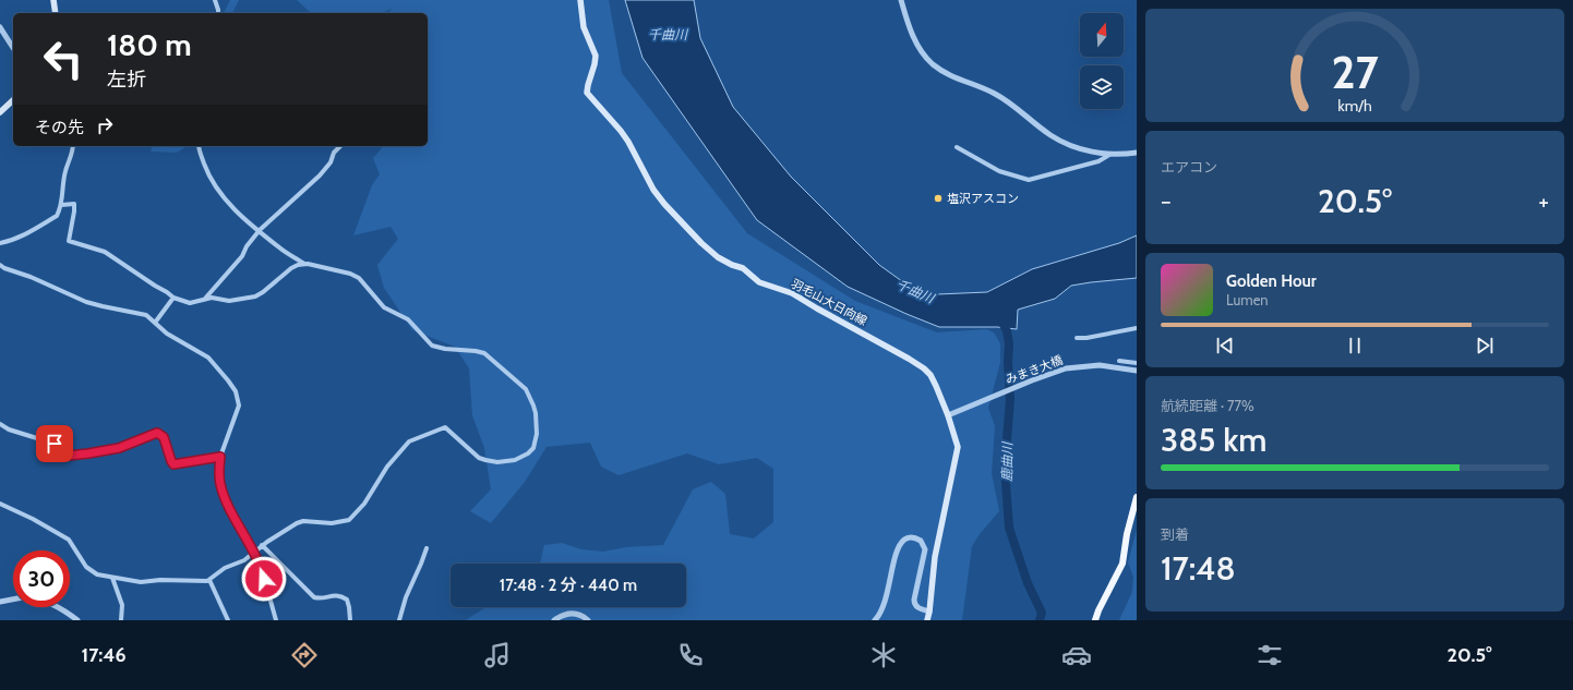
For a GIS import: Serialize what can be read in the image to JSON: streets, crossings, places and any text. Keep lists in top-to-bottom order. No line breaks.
{"streets":{"main road":["羽毛山大日向線"],"street":["みまき大橋"]},"crossings":[["羽毛山大日向線","みまき大橋"]],"water":["千曲川","鹿曲川"],"places":["塩沢アスコン"],"north":"top","page":{"turn":["180 m","左折"],"then":"その先","tile":["エアコン",["航続距離 · 77%","385 km"],["到着","17:48"]],"heat":["−","20.5°","+"],"song":["Golden Hour","Lumen"],"limit":"30","trip":"17:48 · 2 分 · 440 m","tabs":["17:46","20.5°"],"gauge":["27","km/h"]}}
